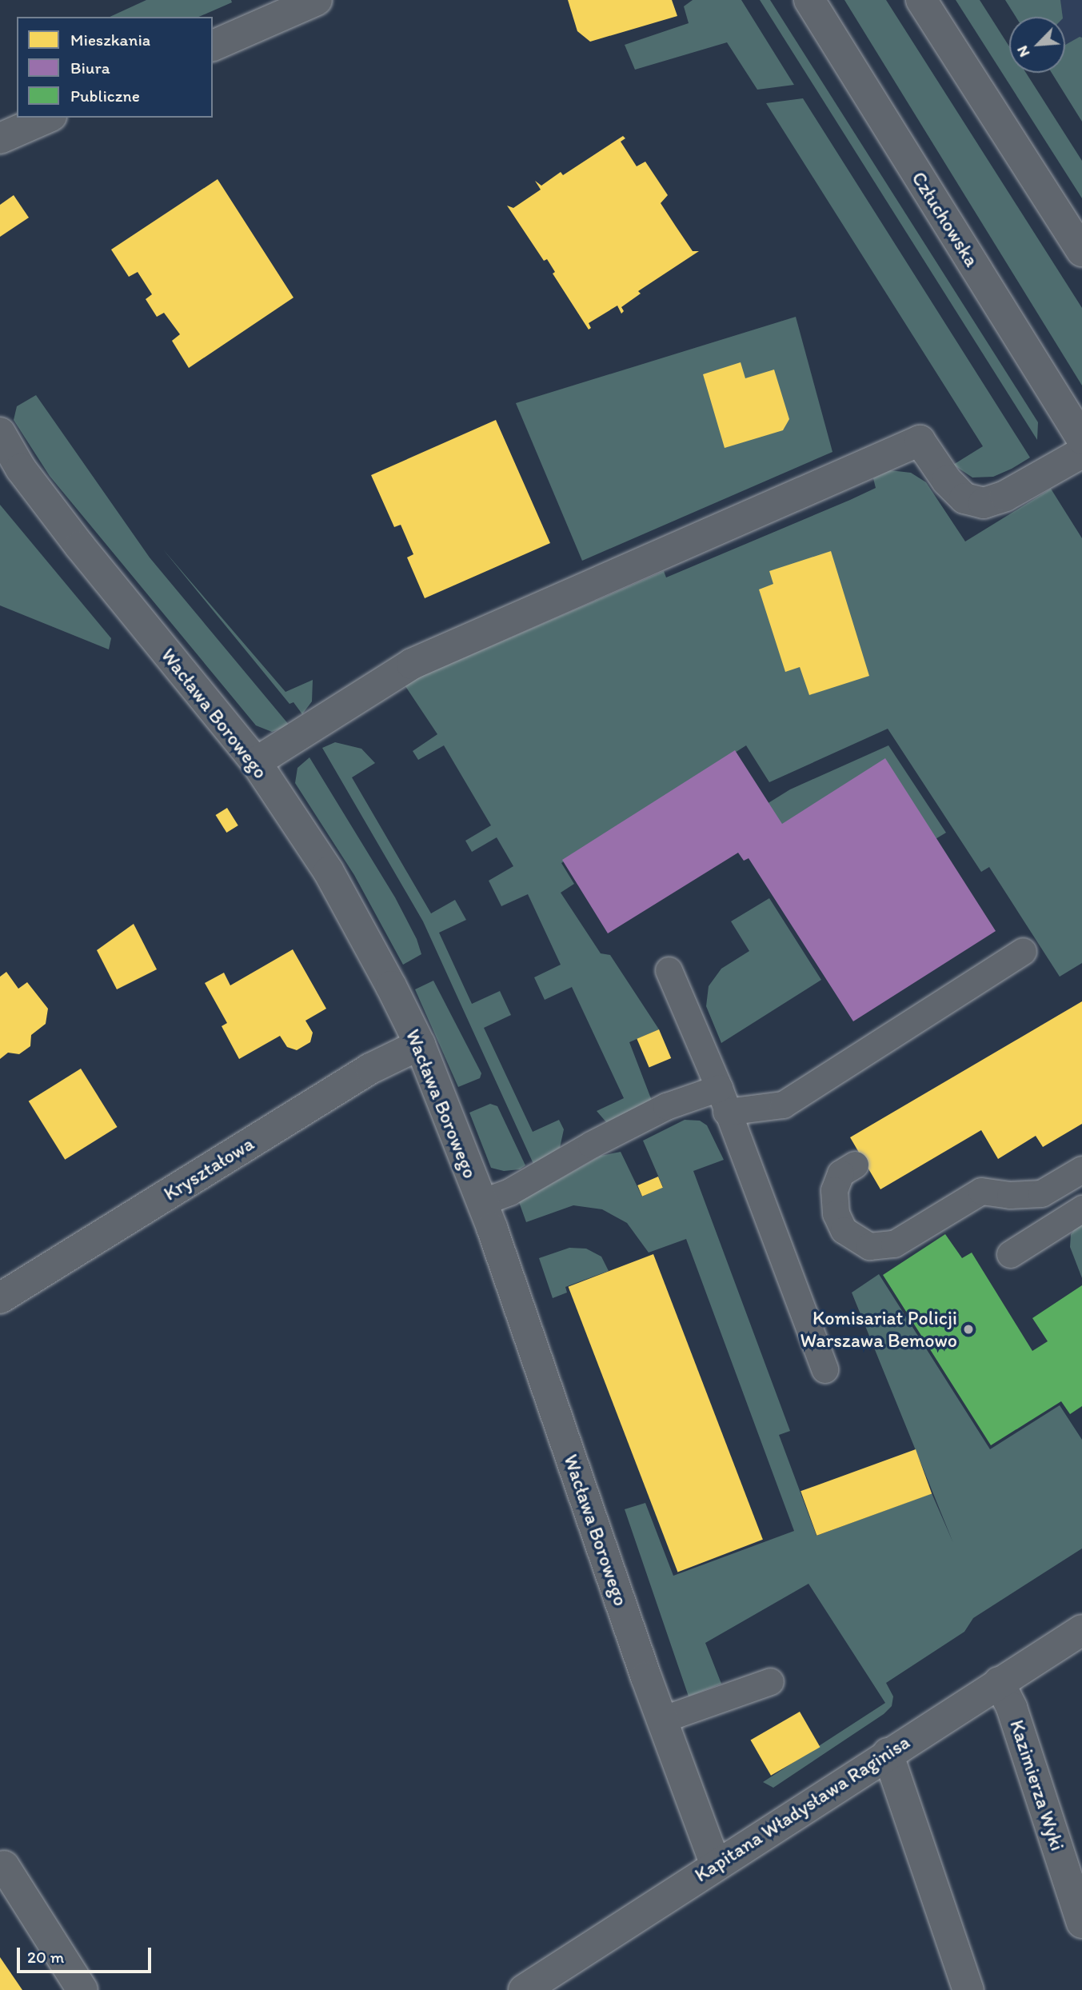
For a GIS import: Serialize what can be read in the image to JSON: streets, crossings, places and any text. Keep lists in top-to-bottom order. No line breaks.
{"streets":{"street":["Człuchowska","Wacława Borowego","Kryształowa","Kazimierza Wyki","Kapitana Władysława Raginisa"]},"crossings":[["Wacława Borowego","Kryształowa"],["Wacława Borowego","Kapitana Władysława Raginisa"],["Kazimierza Wyki","Kapitana Władysława Raginisa"]],"places":["Komisariat Policji Warszawa Bemowo"],"legend":["Mieszkania","Biura","Publiczne"],"scale_bar":"20 m","north":"bottom left"}
